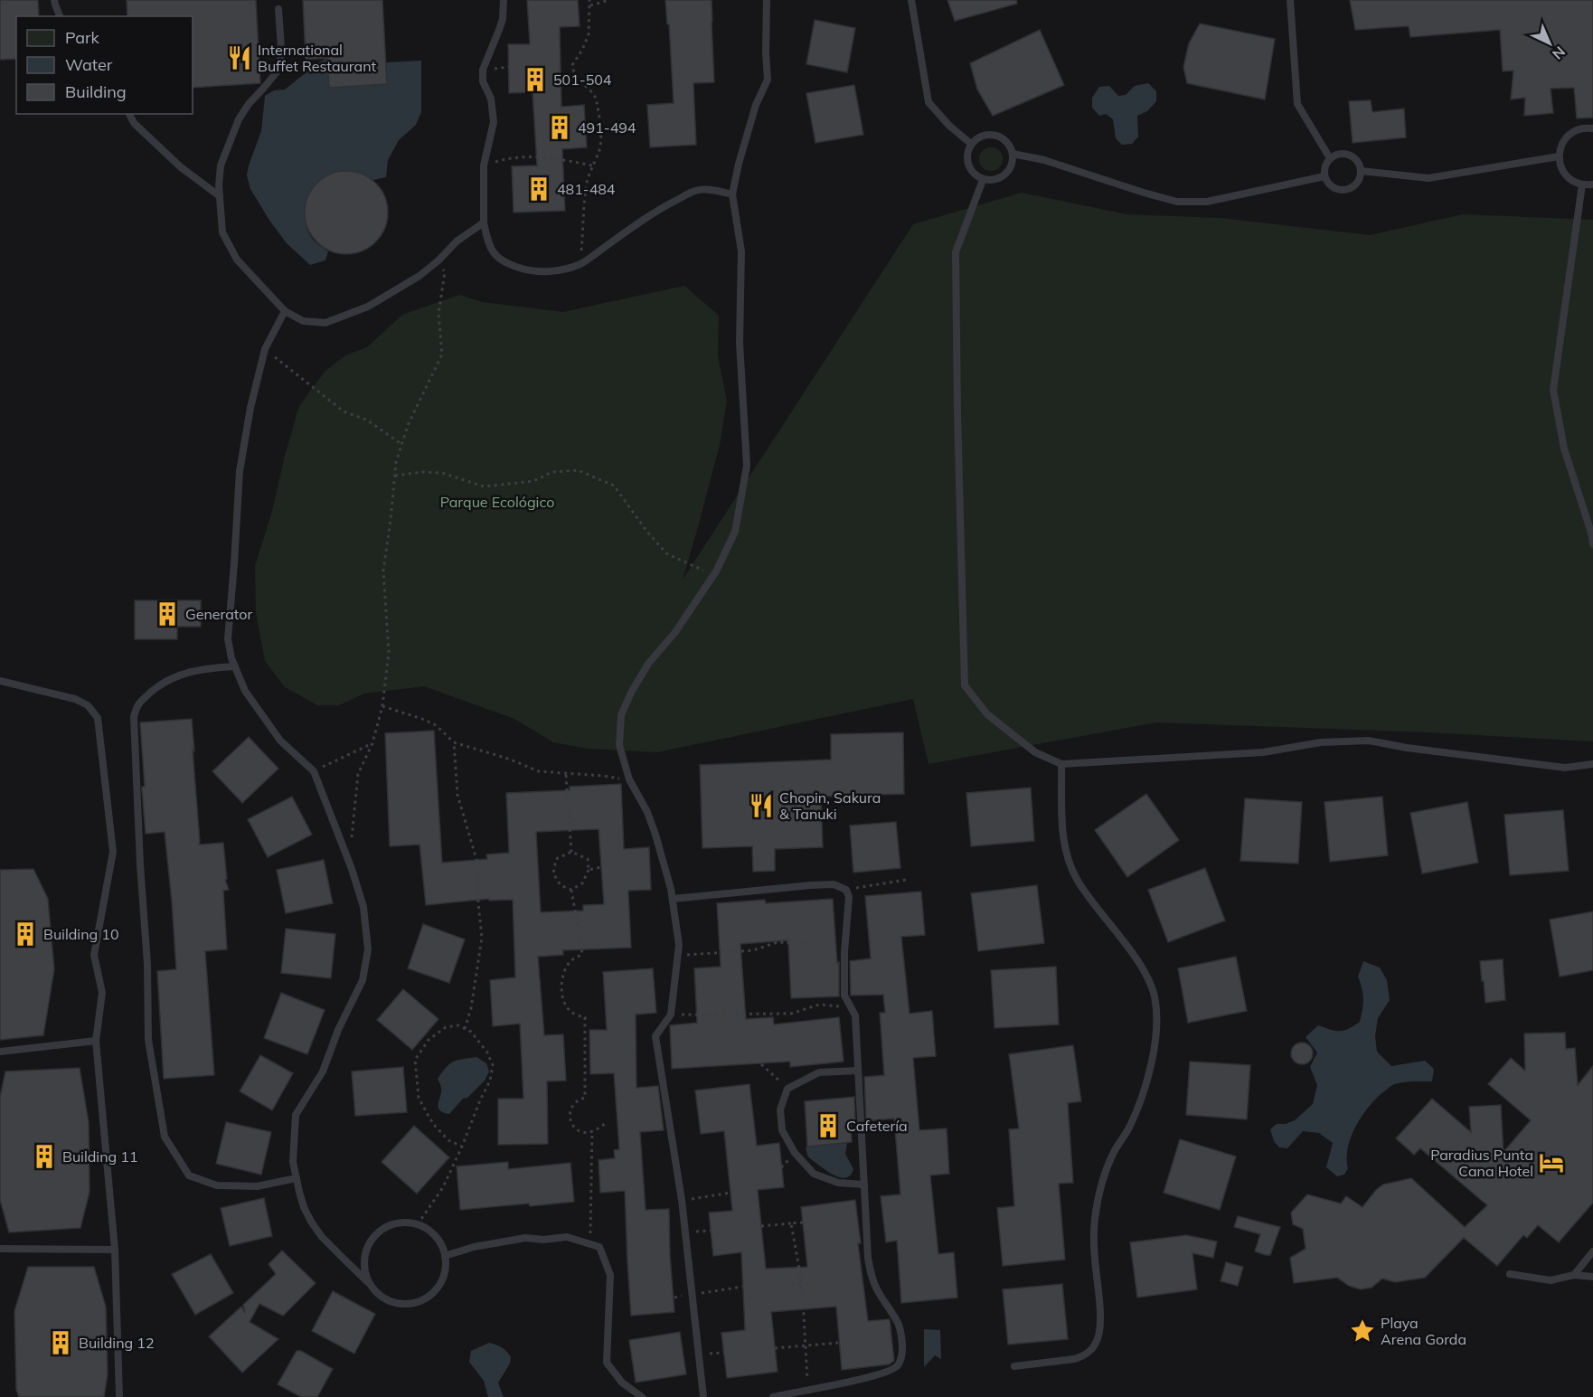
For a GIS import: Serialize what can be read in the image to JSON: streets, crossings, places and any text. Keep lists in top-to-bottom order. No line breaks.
{"parks":["Parque Ecológico"],"places":{"restaurant":["International Buffet Restaurant","Chopin, Sakura & Tanuki"],"building":["501-504","491-494","481-484","Generator","Building 10","Cafetería","Building 11","Building 12"],"hotel":["Paradius Punta Cana Hotel"],"place":["Playa Arena Gorda"]},"legend":["Park","Water","Building"],"north":"bottom right"}
